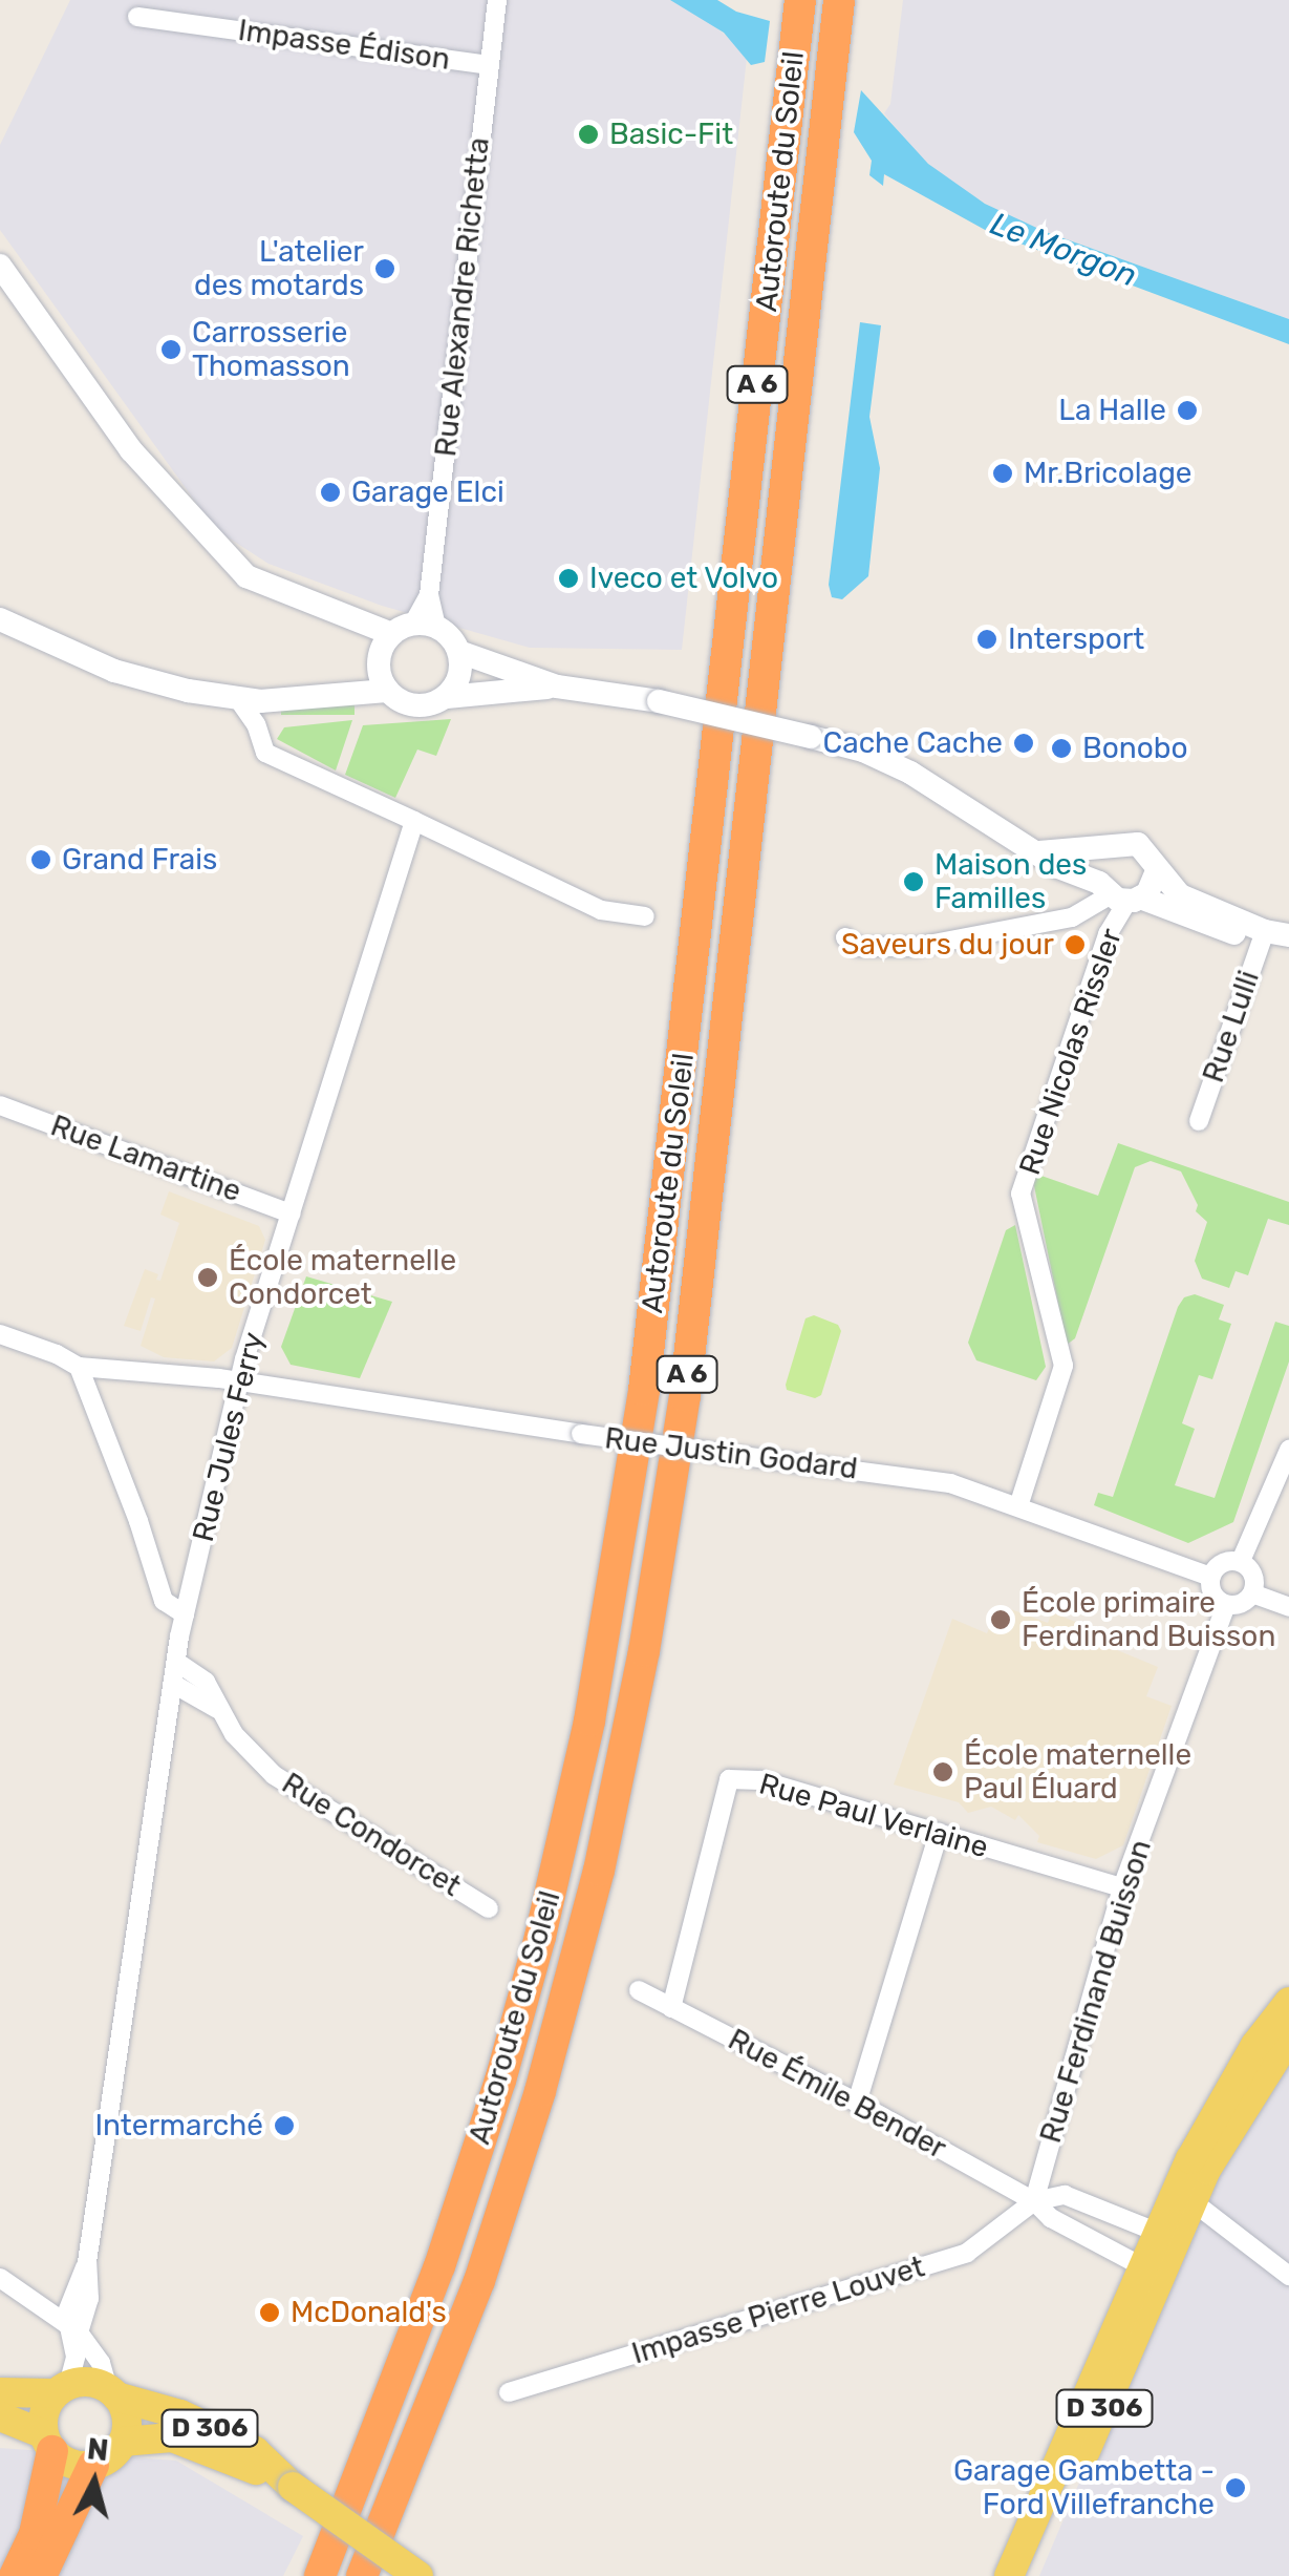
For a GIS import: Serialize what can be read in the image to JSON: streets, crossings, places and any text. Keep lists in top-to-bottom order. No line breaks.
{"streets":{"highway":["Autoroute du Soleil","A 6"],"main road":["D 306"],"street":["Impasse Édison","Rue Alexandre Richetta","Rue Lulli","Rue Nicolas Rissler","Rue Lamartine","Rue Jules Ferry","Rue Justin Godard","Rue Paul Verlaine","Rue Condorcet","Rue Ferdinand Buisson","Rue Émile Bender","Impasse Pierre Louvet"]},"crossings":[["Impasse Édison","Rue Alexandre Richetta"],["Rue Nicolas Rissler","Rue Justin Godard"],["Rue Lamartine","Rue Jules Ferry"],["Rue Jules Ferry","Rue Justin Godard"],["Rue Jules Ferry","Rue Condorcet"],["Rue Jules Ferry","D 306"],["Rue Justin Godard","Rue Ferdinand Buisson"],["Rue Paul Verlaine","Rue Ferdinand Buisson"],["Rue Paul Verlaine","Rue Émile Bender"],["Rue Ferdinand Buisson","Rue Émile Bender"],["Rue Ferdinand Buisson","Impasse Pierre Louvet"],["Rue Émile Bender","Impasse Pierre Louvet"],["Rue Émile Bender","D 306"]],"water":["Le Morgon"],"places":["Basic-Fit","L'atelier des motards","Carrosserie Thomasson","La Halle","Mr.Bricolage","Garage Elci","Iveco et Volvo","Intersport","Cache Cache","Bonobo","Grand Frais","Maison des Familles","Saveurs du jour","École maternelle Condorcet","École primaire Ferdinand Buisson","École maternelle Paul Éluard","Intermarché","McDonald's","Garage Gambetta - Ford Villefranche"],"north":"top"}
